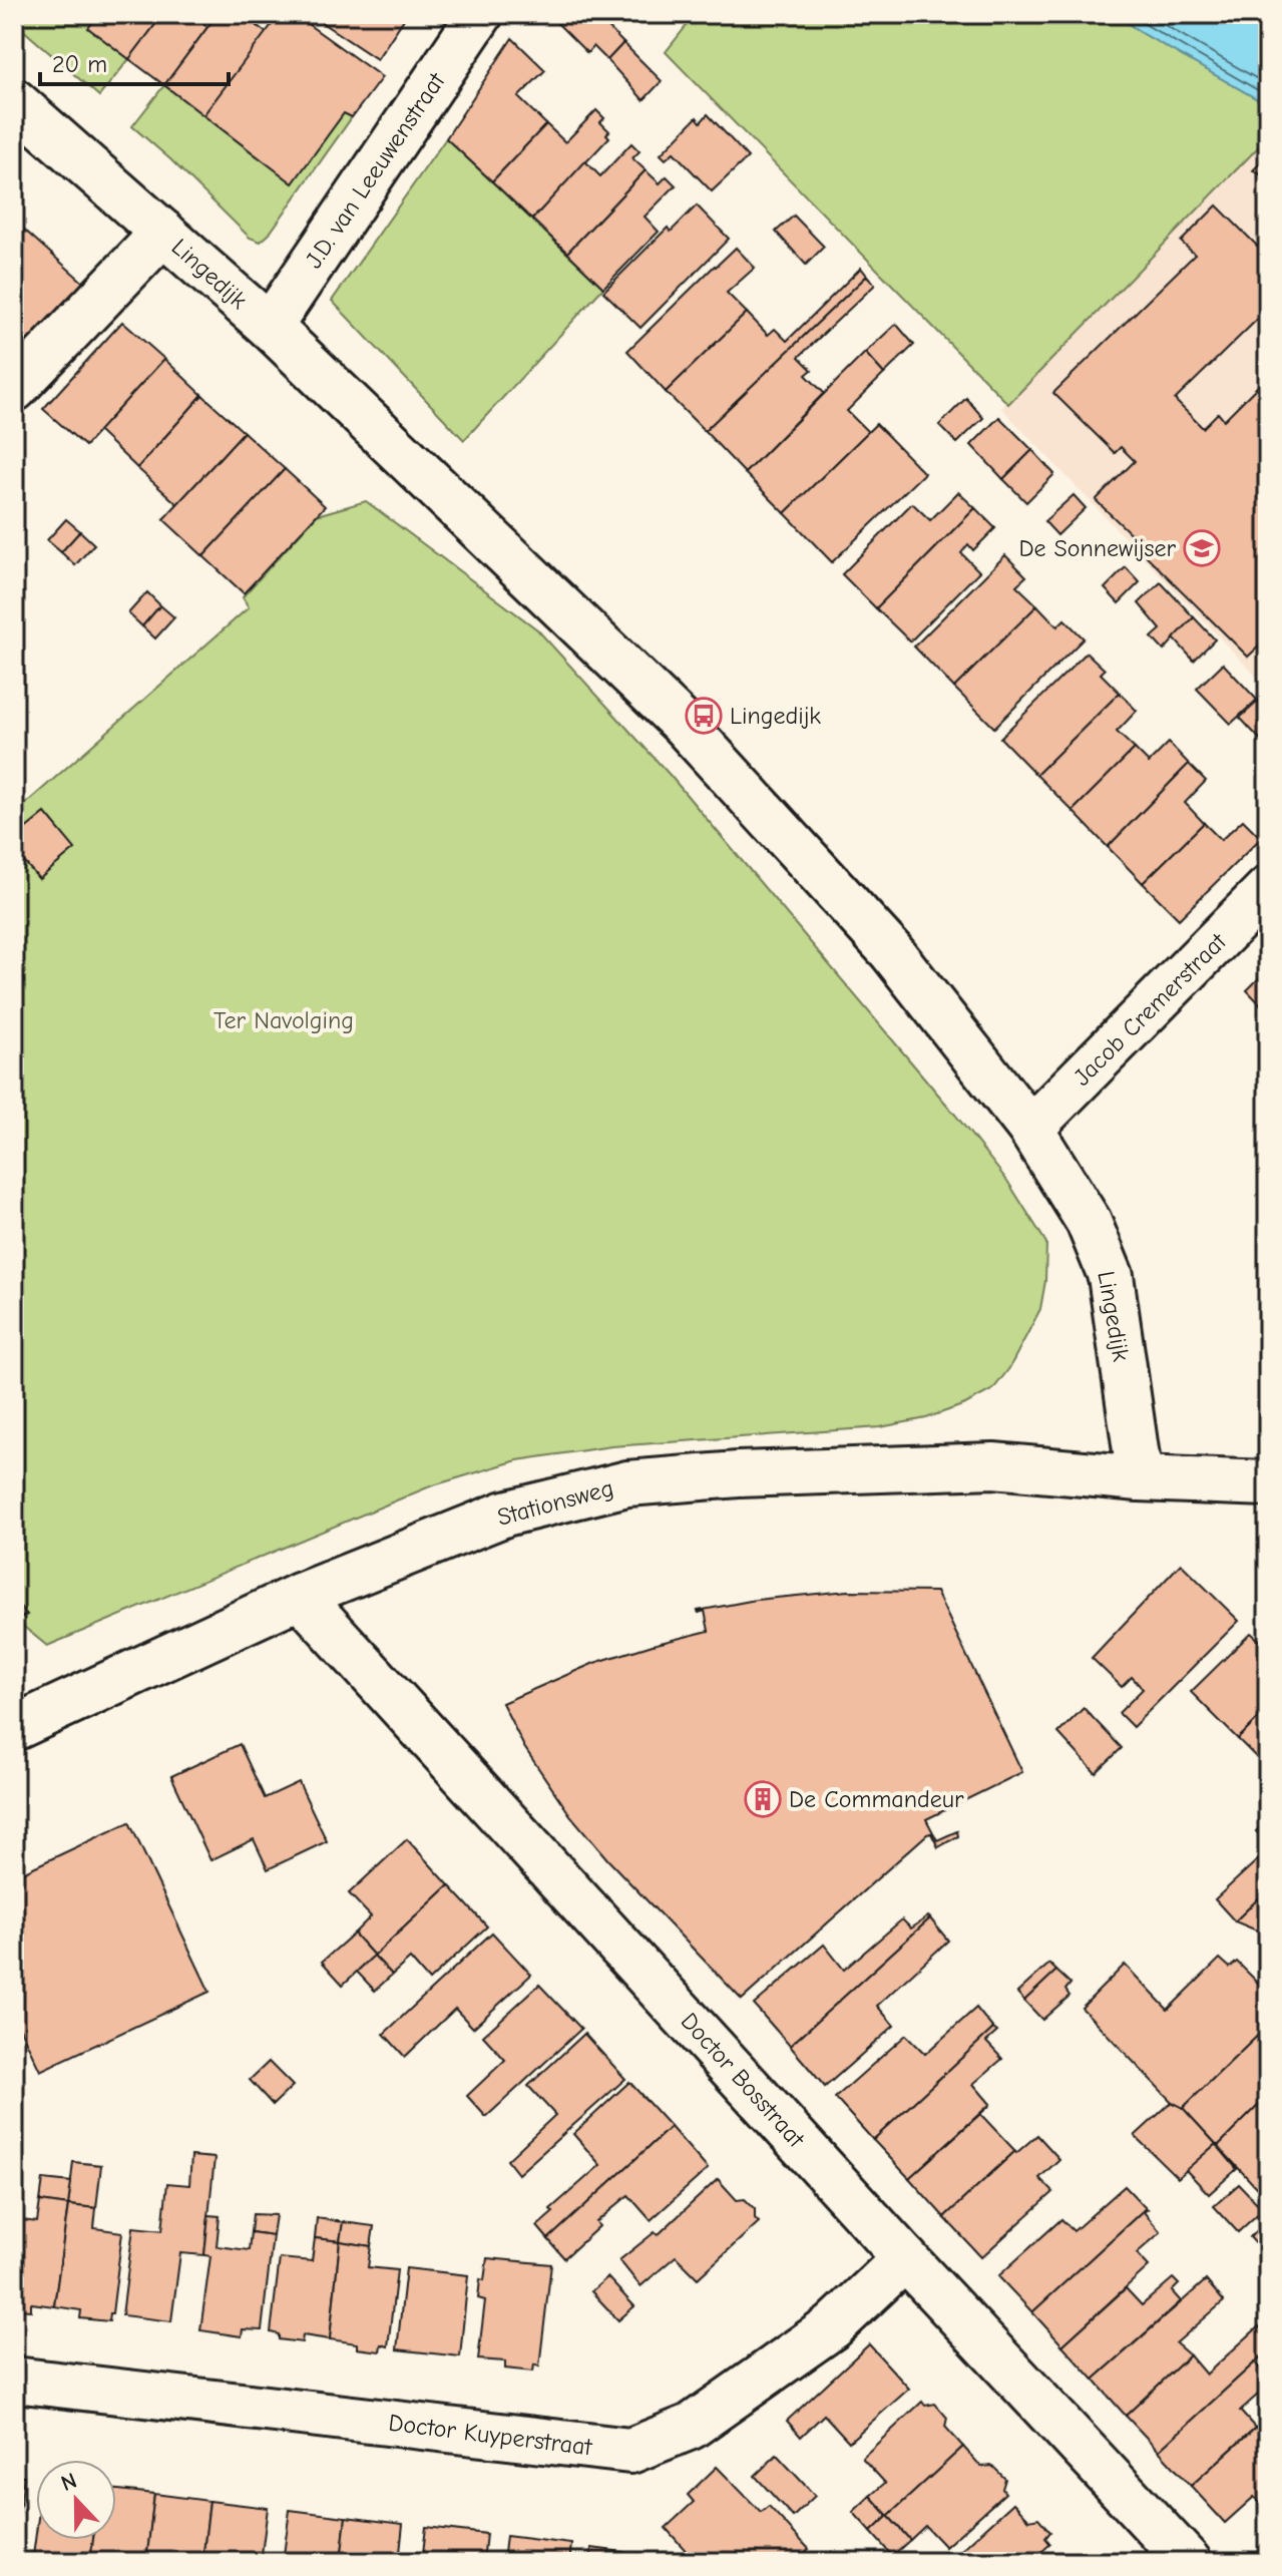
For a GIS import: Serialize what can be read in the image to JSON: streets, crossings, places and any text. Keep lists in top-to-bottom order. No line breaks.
{"streets":{"street":["J.D. van Leeuwenstraat","Lingedijk","Jacob Cremerstraat","Stationsweg","Doctor Bosstraat","Doctor Kuyperstraat"]},"crossings":[["J.D. van Leeuwenstraat","Lingedijk"],["Lingedijk","Jacob Cremerstraat"],["Lingedijk","Stationsweg"],["Stationsweg","Doctor Bosstraat"],["Doctor Bosstraat","Doctor Kuyperstraat"]],"parks":["Ter Navolging"],"places":{"school or university":["De Sonnewijser"],"bus stop":["Lingedijk"],"building":["De Commandeur"]},"scale_bar":"20 m","north":"top"}
